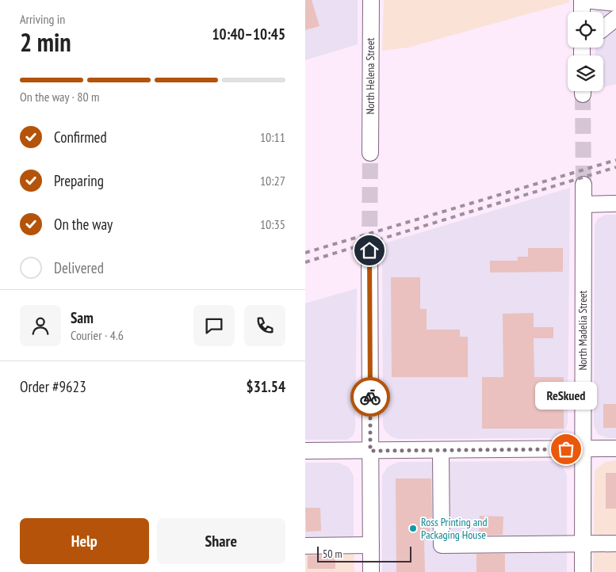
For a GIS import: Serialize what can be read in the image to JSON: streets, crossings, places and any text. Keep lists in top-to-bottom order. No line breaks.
{"streets":{"street":["North Helena Street","North Madelia Street"]},"places":["ReSkued","Ross Printing and Packaging House"],"scale_bar":"50 m","page":{"heading":["2 min","Arriving in","10:40–10:45"],"panel":["Sam","Courier · 4.6","Order #9623","$31.54"],"bar":"On the way · 80 m","list":[["Confirmed","10:11"],["Preparing","10:27"],["On the way","10:35"],"Delivered"],"bubble":"ReSkued","buttons":["Help","Share"],"scale":"50 m"}}
